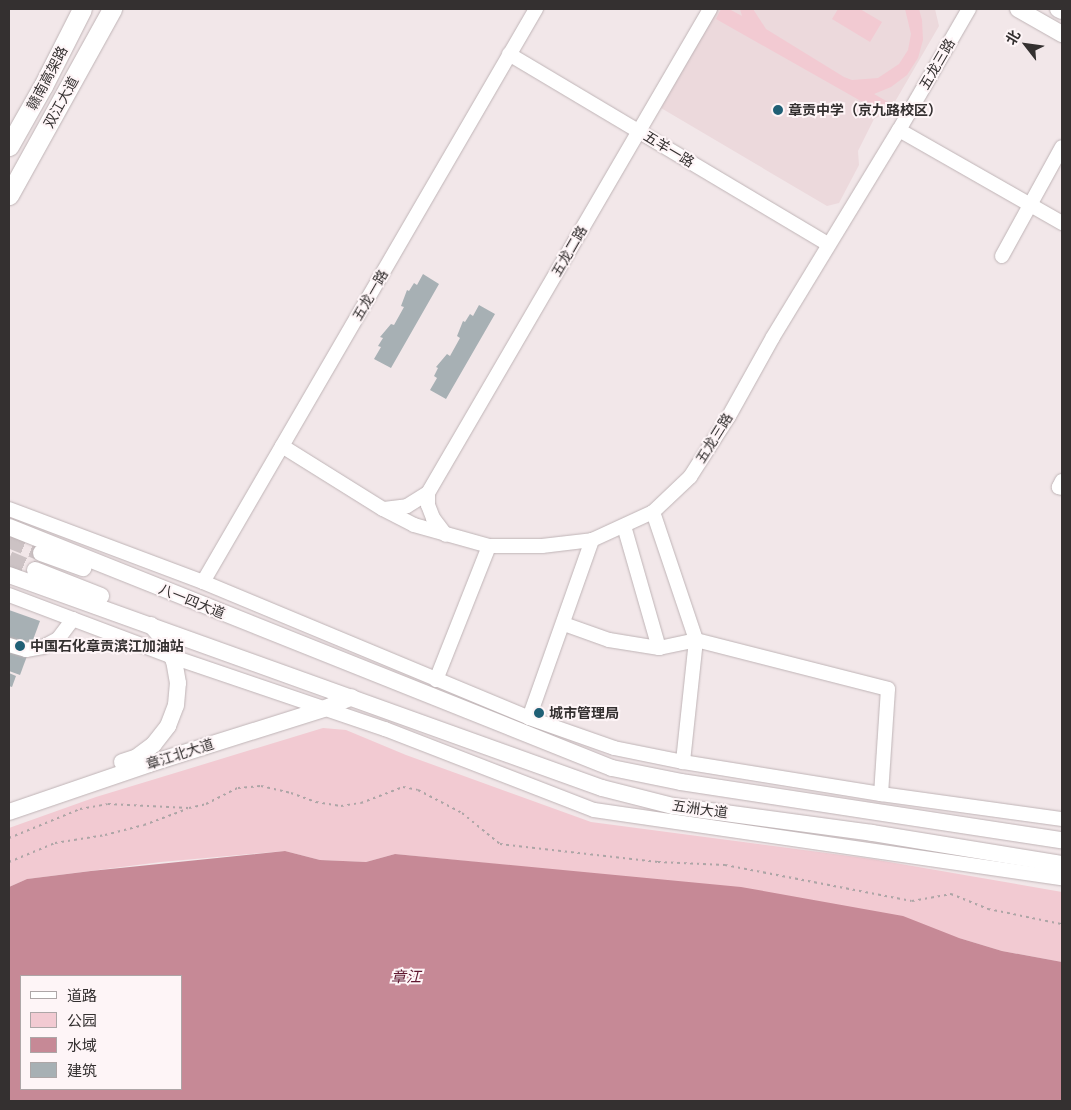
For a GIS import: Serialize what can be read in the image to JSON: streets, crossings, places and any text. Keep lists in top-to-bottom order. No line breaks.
{"streets":{"highway":["赣南高架路","双江大道"],"main road":["八一四大道","章江北大道","五洲大道"],"street":["五龙三路","五羊一路","五龙二路","五龙一路"]},"crossings":[["五龙三路","五羊一路"],["五龙三路","五龙一路"],["五羊一路","五龙二路"],["五羊一路","五龙一路"],["八一四大道","五洲大道"],["章江北大道","五洲大道"]],"water":["章江"],"places":["章贡中学（京九路校区）","中国石化章贡滨江加油站","城市管理局"],"legend":["道路","公园","水域","建筑"],"north":"top left"}
